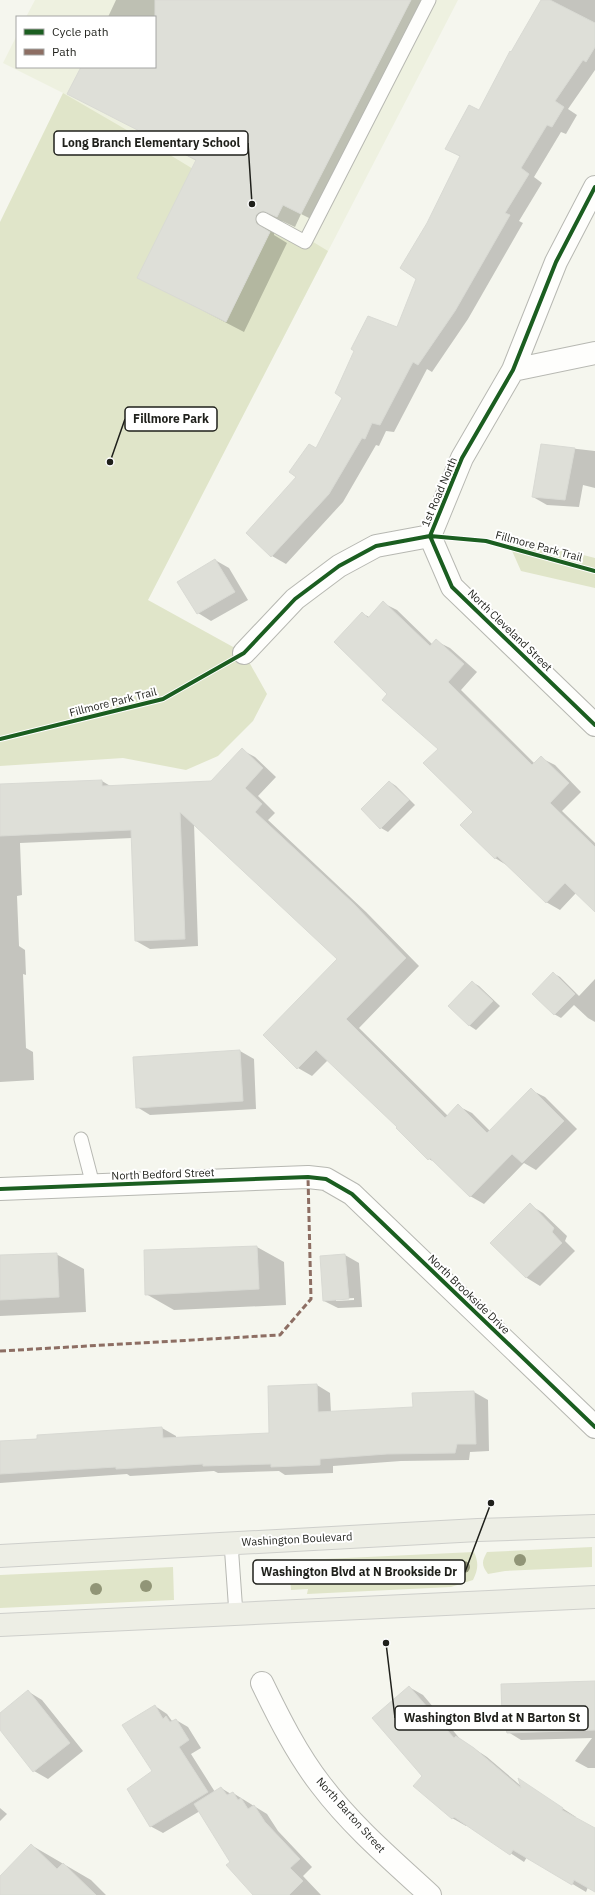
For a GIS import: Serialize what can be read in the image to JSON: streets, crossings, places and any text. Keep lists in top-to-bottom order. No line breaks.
{"streets":{"main road":["Washington Boulevard"],"street":["1st Road North","North Cleveland Street","North Bedford Street","North Brookside Drive","North Barton Street"],"cycle path":["Fillmore Park Trail"]},"crossings":[["1st Road North","North Cleveland Street"],["North Bedford Street","North Brookside Drive"]],"places":["Long Branch Elementary School","Fillmore Park","Washington Blvd at N Brookside Dr","Washington Blvd at N Barton St"],"legend":["Cycle path","Path"]}
